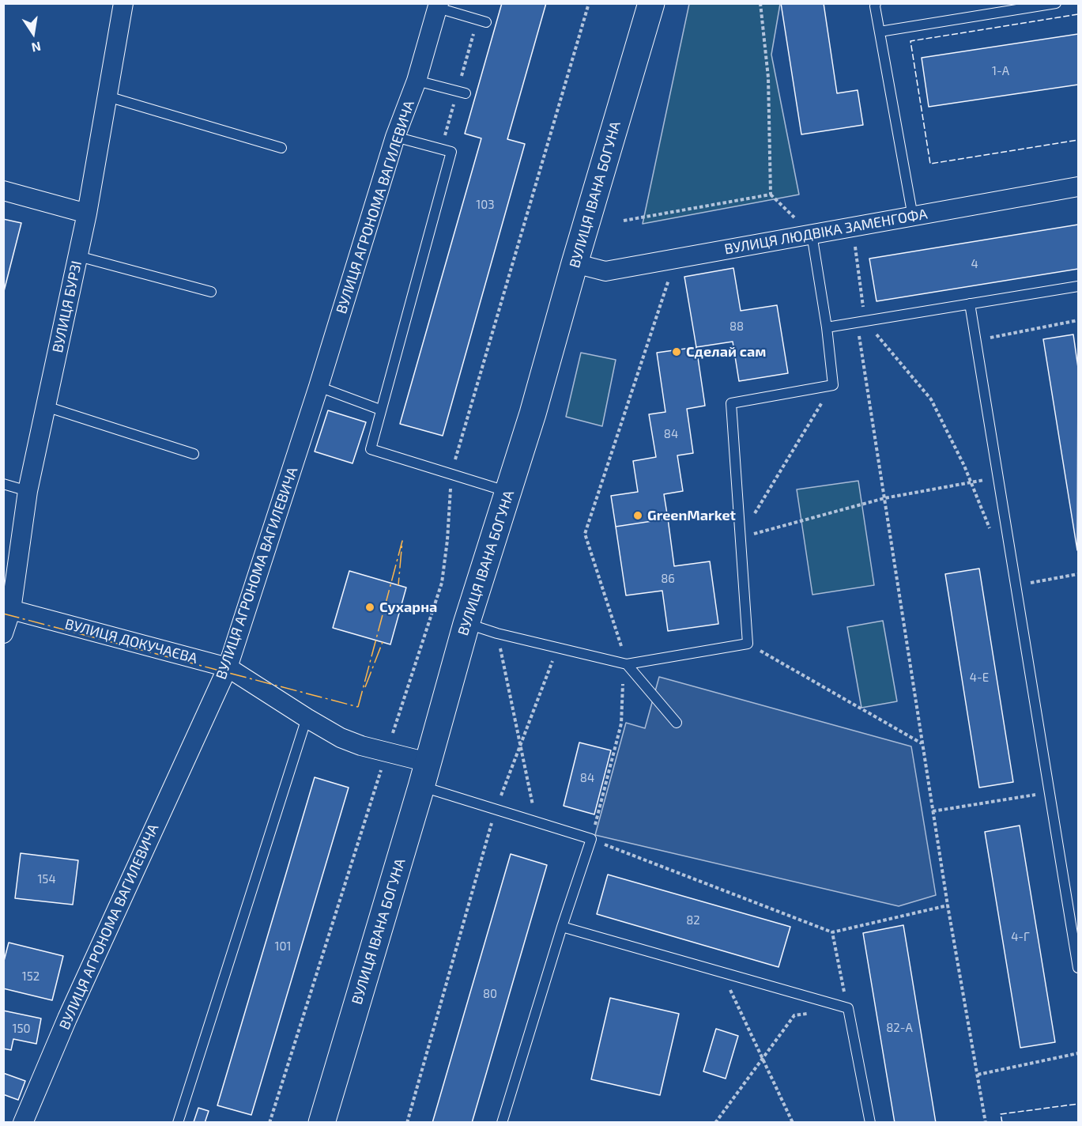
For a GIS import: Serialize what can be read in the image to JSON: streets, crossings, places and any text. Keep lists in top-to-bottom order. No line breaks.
{"streets":{"street":["ВУЛИЦЯ ІВАНА БОГУНА","ВУЛИЦЯ АГРОНОМА ВАГИЛЕВИЧА","ВУЛИЦЯ ЛЮДВІКА ЗАМЕНГОФА","ВУЛИЦЯ БУРЗІ","ВУЛИЦЯ ДОКУЧАЄВА"]},"crossings":[["ВУЛИЦЯ ІВАНА БОГУНА","ВУЛИЦЯ ЛЮДВІКА ЗАМЕНГОФА"],["ВУЛИЦЯ ІВАНА БОГУНА","ВУЛИЦЯ ДОКУЧАЄВА"],["ВУЛИЦЯ АГРОНОМА ВАГИЛЕВИЧА","ВУЛИЦЯ ДОКУЧАЄВА"],["ВУЛИЦЯ БУРЗІ","ВУЛИЦЯ ДОКУЧАЄВА"]],"places":["Сделай сам","GreenMarket","Сухарна"],"house_numbers":["1-А","103","4","88","84","86","4-Е","84","154","82","4-Г","101","152","80","82-А","150"],"north":"bottom"}
